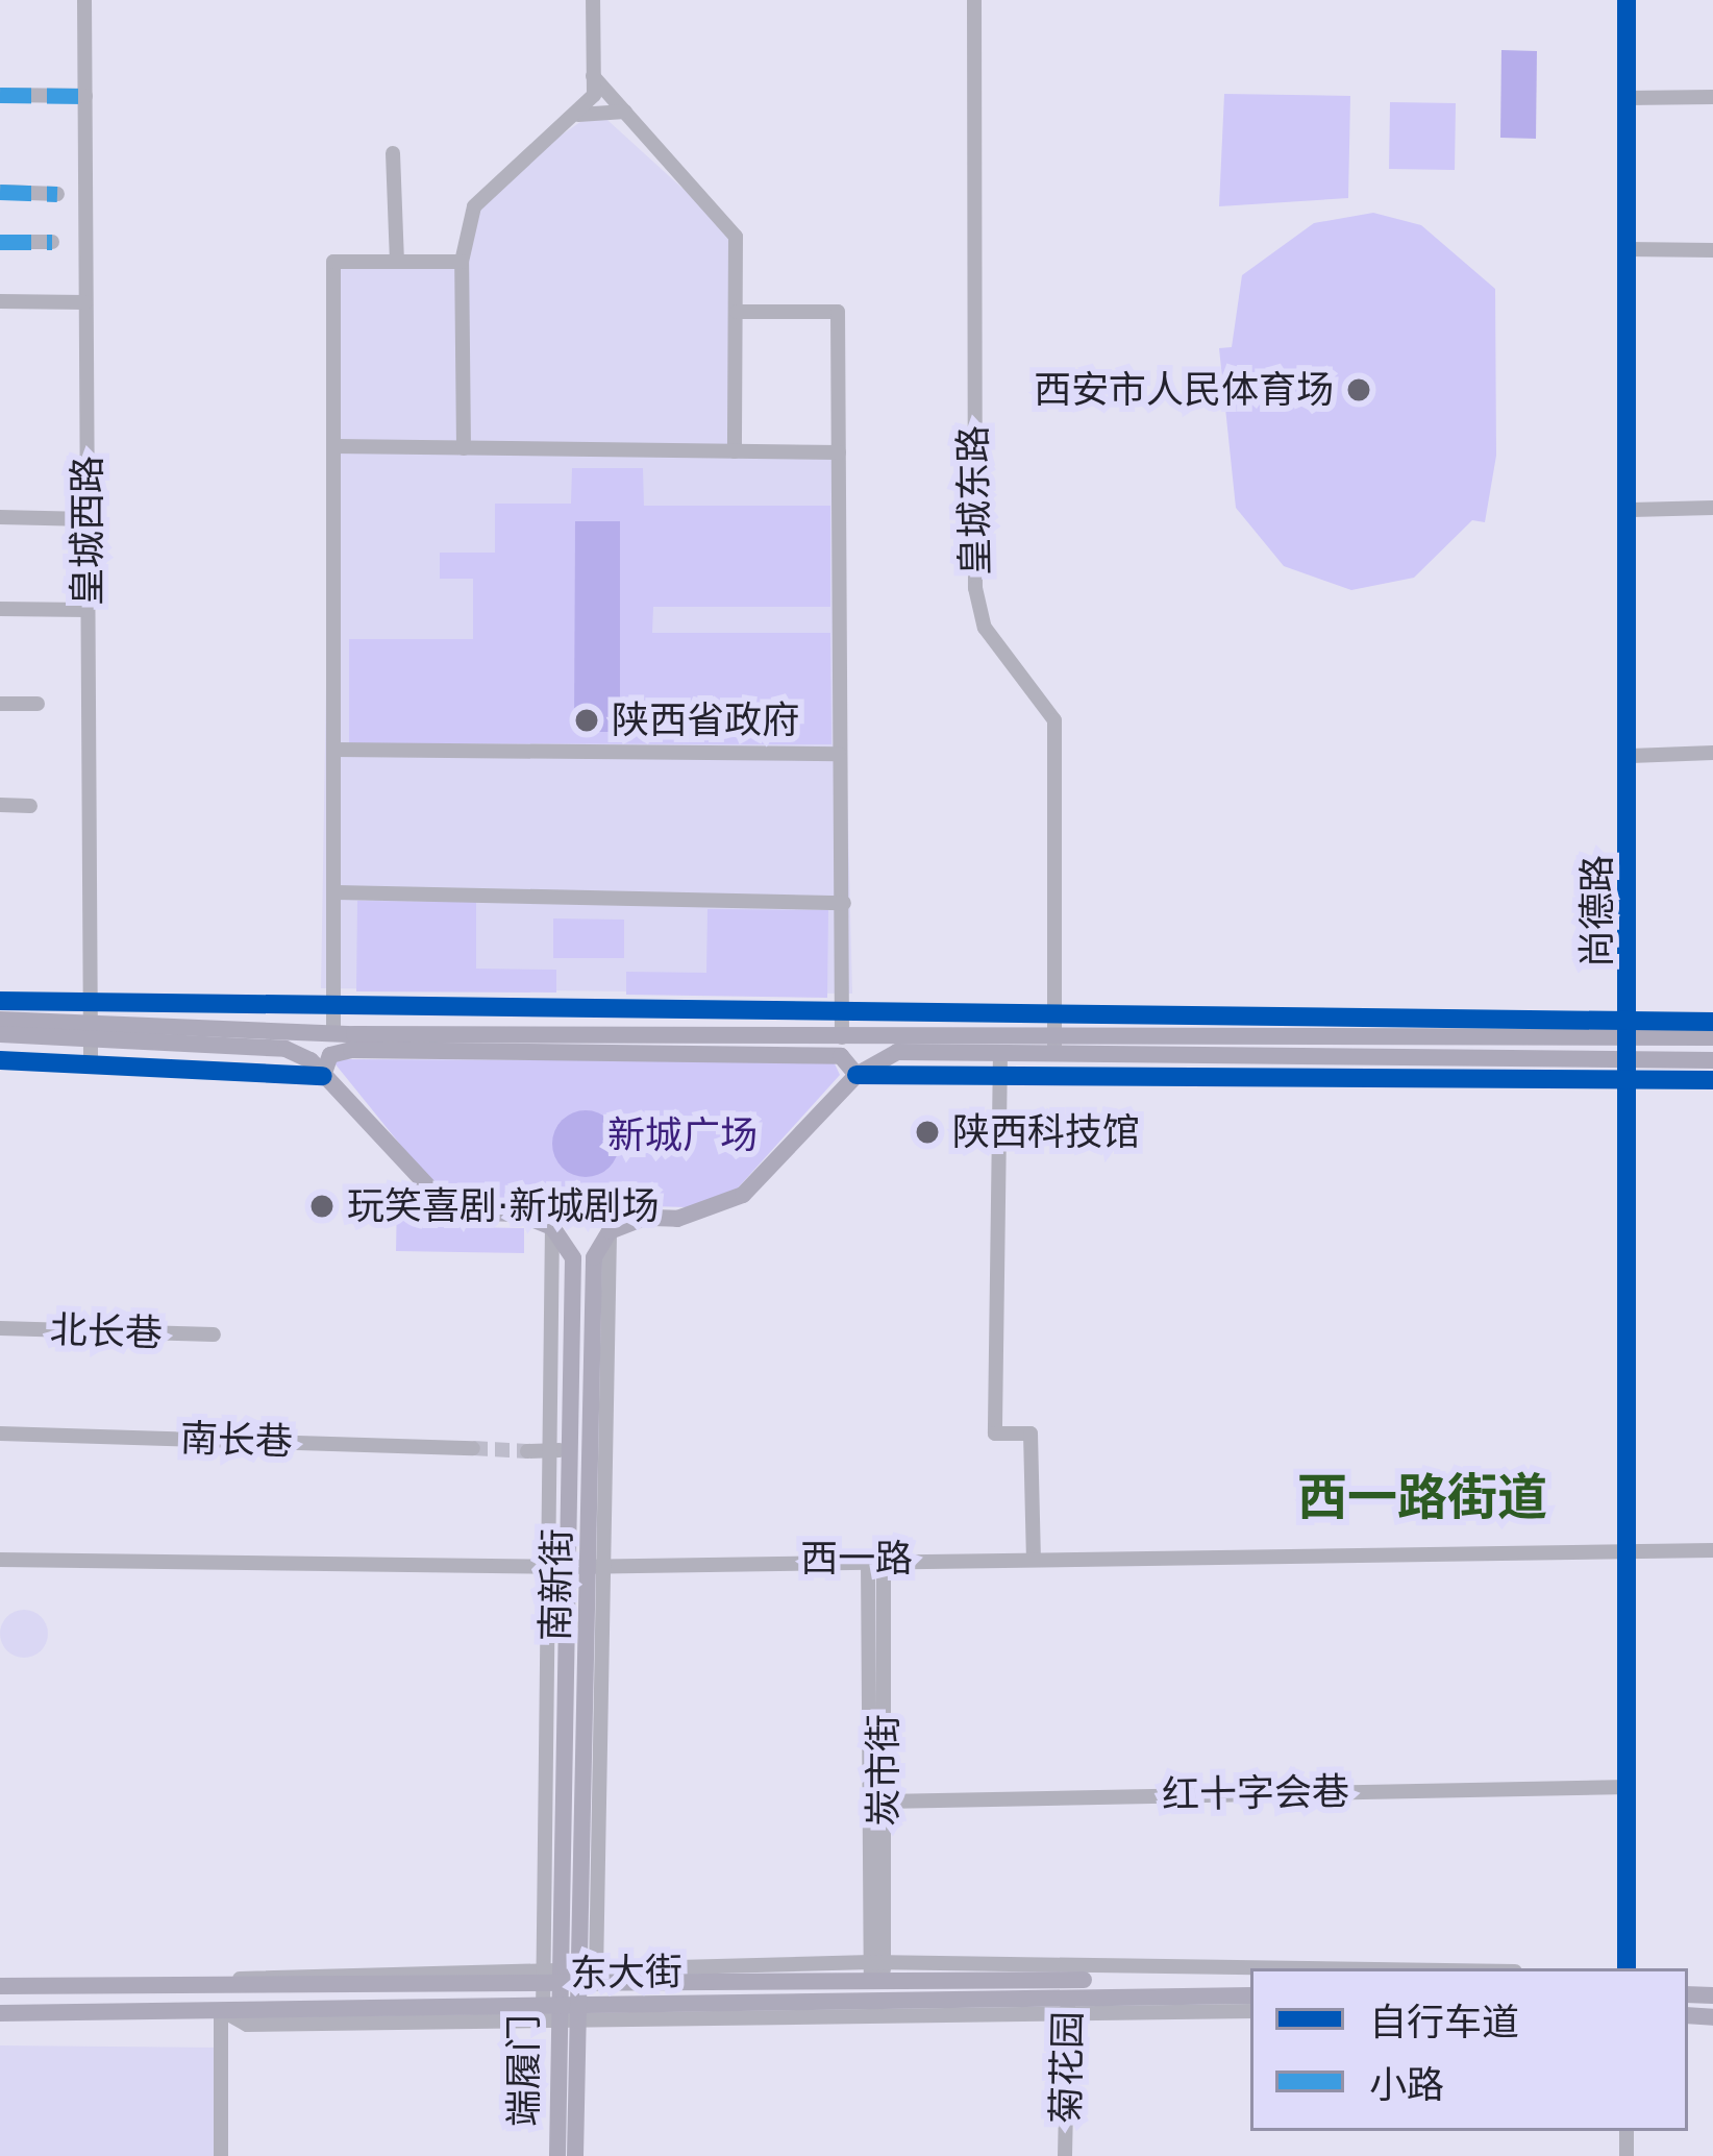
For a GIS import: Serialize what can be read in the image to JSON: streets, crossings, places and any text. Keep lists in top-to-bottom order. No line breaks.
{"streets":{"main road":["南新街","东大街","端履门"],"street":["皇城东路","皇城西路","尚德路","北长巷","南长巷","西一路","炭市街","红十字会巷","菊花园"]},"crossings":[["尚德路","西一路"],["尚德路","红十字会巷"],["西一路","南新街"],["西一路","炭市街"],["南新街","东大街"],["南新街","端履门"],["炭市街","红十字会巷"],["炭市街","东大街"],["东大街","菊花园"],["东大街","端履门"]],"districts":["西一路街道"],"parks":["新城广场"],"places":["西安市人民体育场","陕西省政府","陕西科技馆","玩笑喜剧·新城剧场"],"legend":["自行车道","小路"]}
